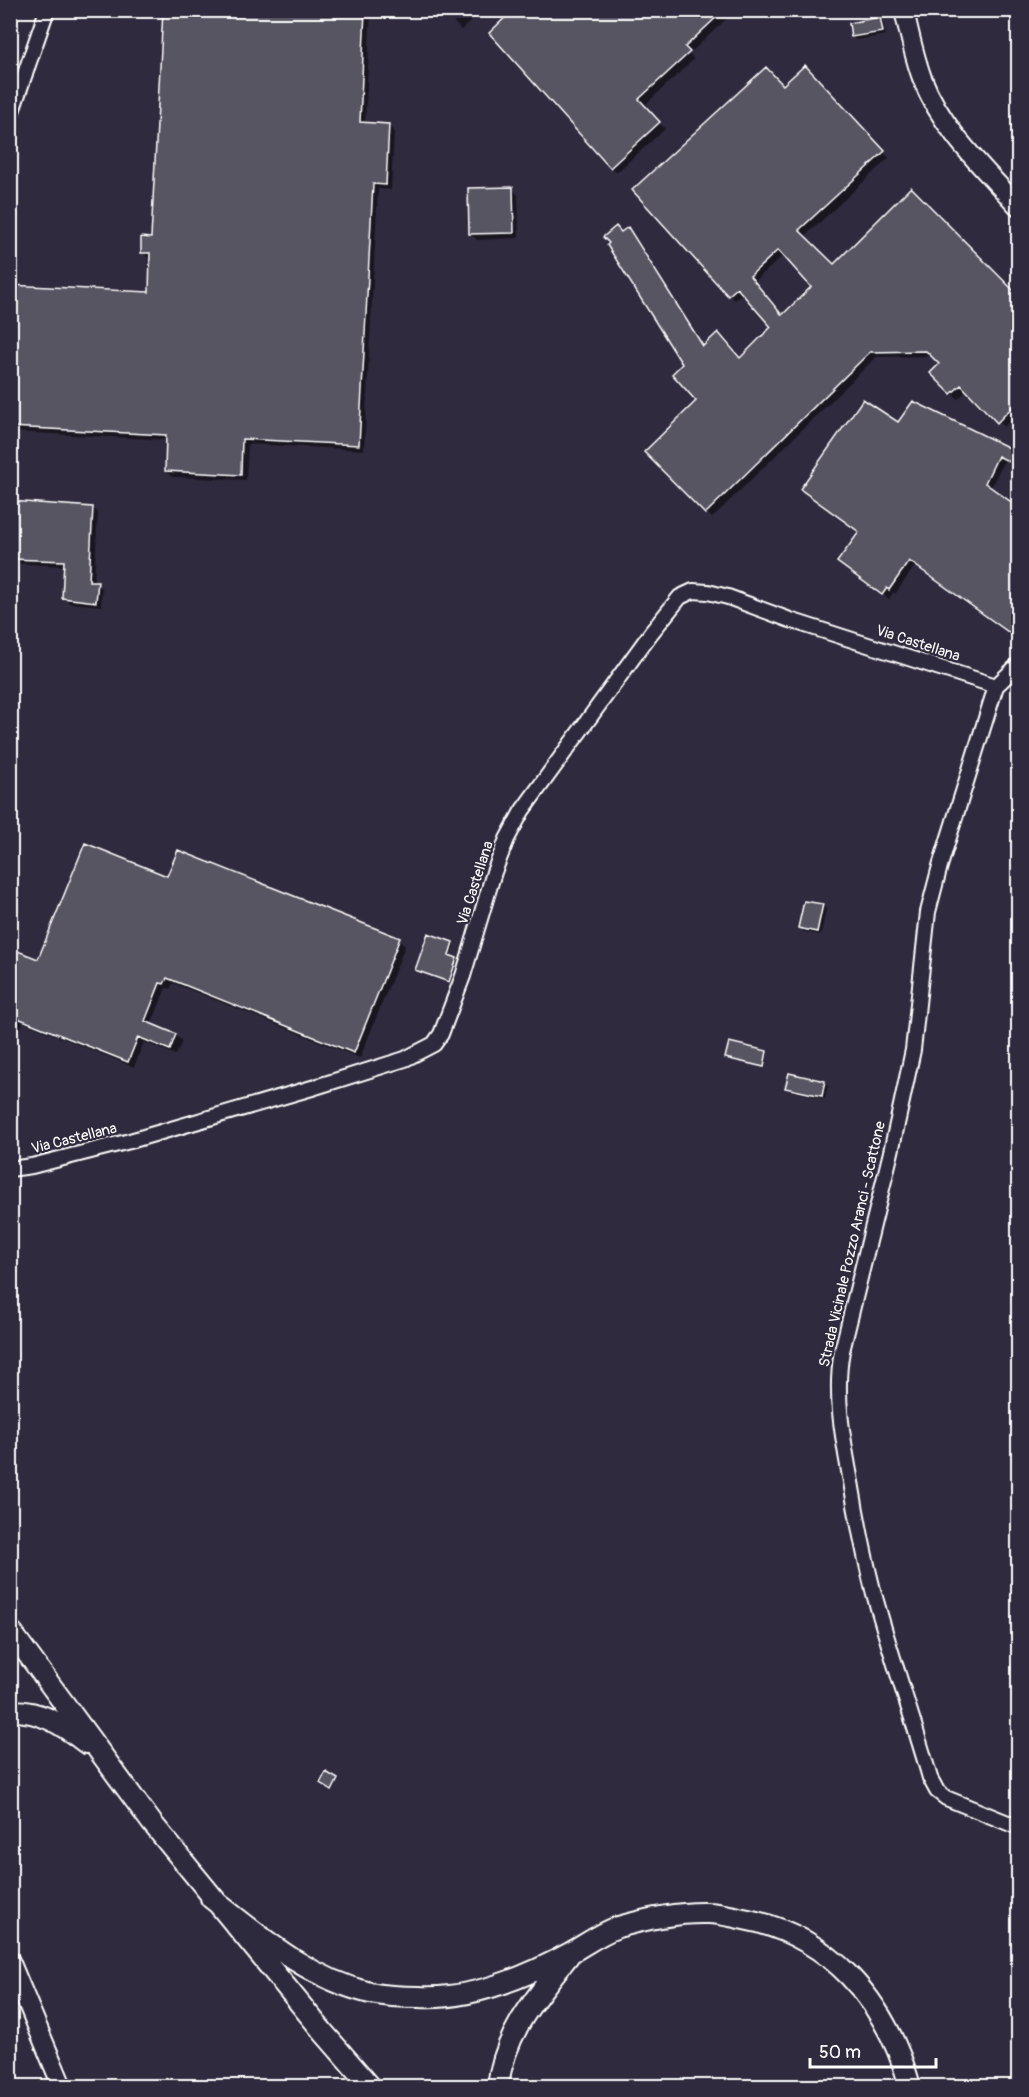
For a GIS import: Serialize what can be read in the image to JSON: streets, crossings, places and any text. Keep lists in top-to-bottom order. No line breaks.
{"streets":{"street":["Via Castellana","Strada Vicinale Pozzo Aranci - Scattone"]},"crossings":[["Via Castellana","Strada Vicinale Pozzo Aranci - Scattone"]],"scale_bar":"50 m"}
